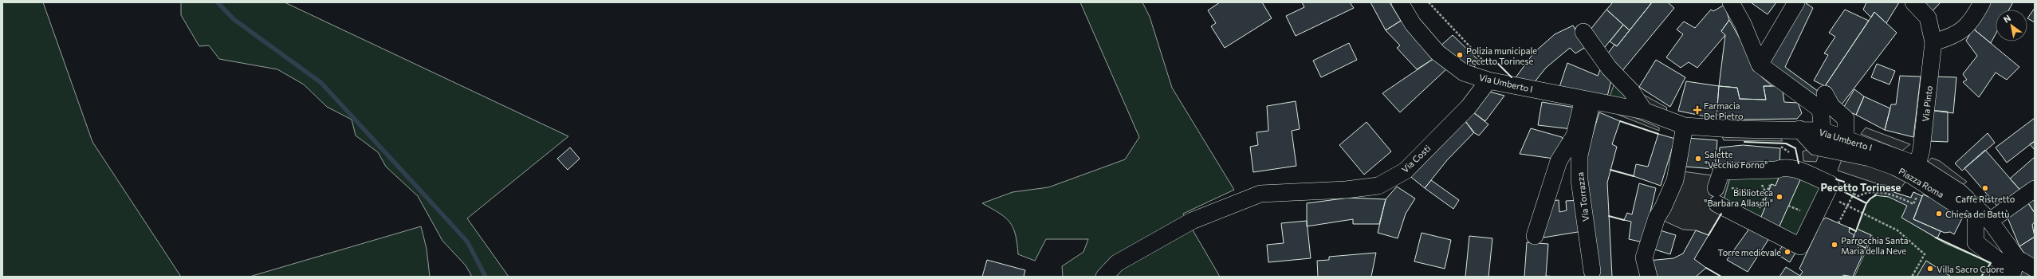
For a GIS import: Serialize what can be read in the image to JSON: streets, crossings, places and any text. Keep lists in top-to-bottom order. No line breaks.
{"streets":{"street":["Via Umberto I","Via Pinto","Via Costi","Piazza Roma","Via Torrazza"]},"crossings":[["Via Umberto I","Via Pinto"],["Via Umberto I","Via Costi"],["Via Umberto I","Piazza Roma"],["Via Umberto I","Via Torrazza"]],"districts":["Pecetto Torinese"],"places":{"other":["Polizia municipale Pecetto Torinese","Salette \"Vecchio Forno\"","Caffè Ristretto","Biblioteca \"Barbara Allason\"","Chiesa dei Battù","Parrocchia Santa Maria della Neve","Torre medievale","Villa Sacro Cuore"],"health":["Farmacia Del Pietro"]},"north":"top left"}
